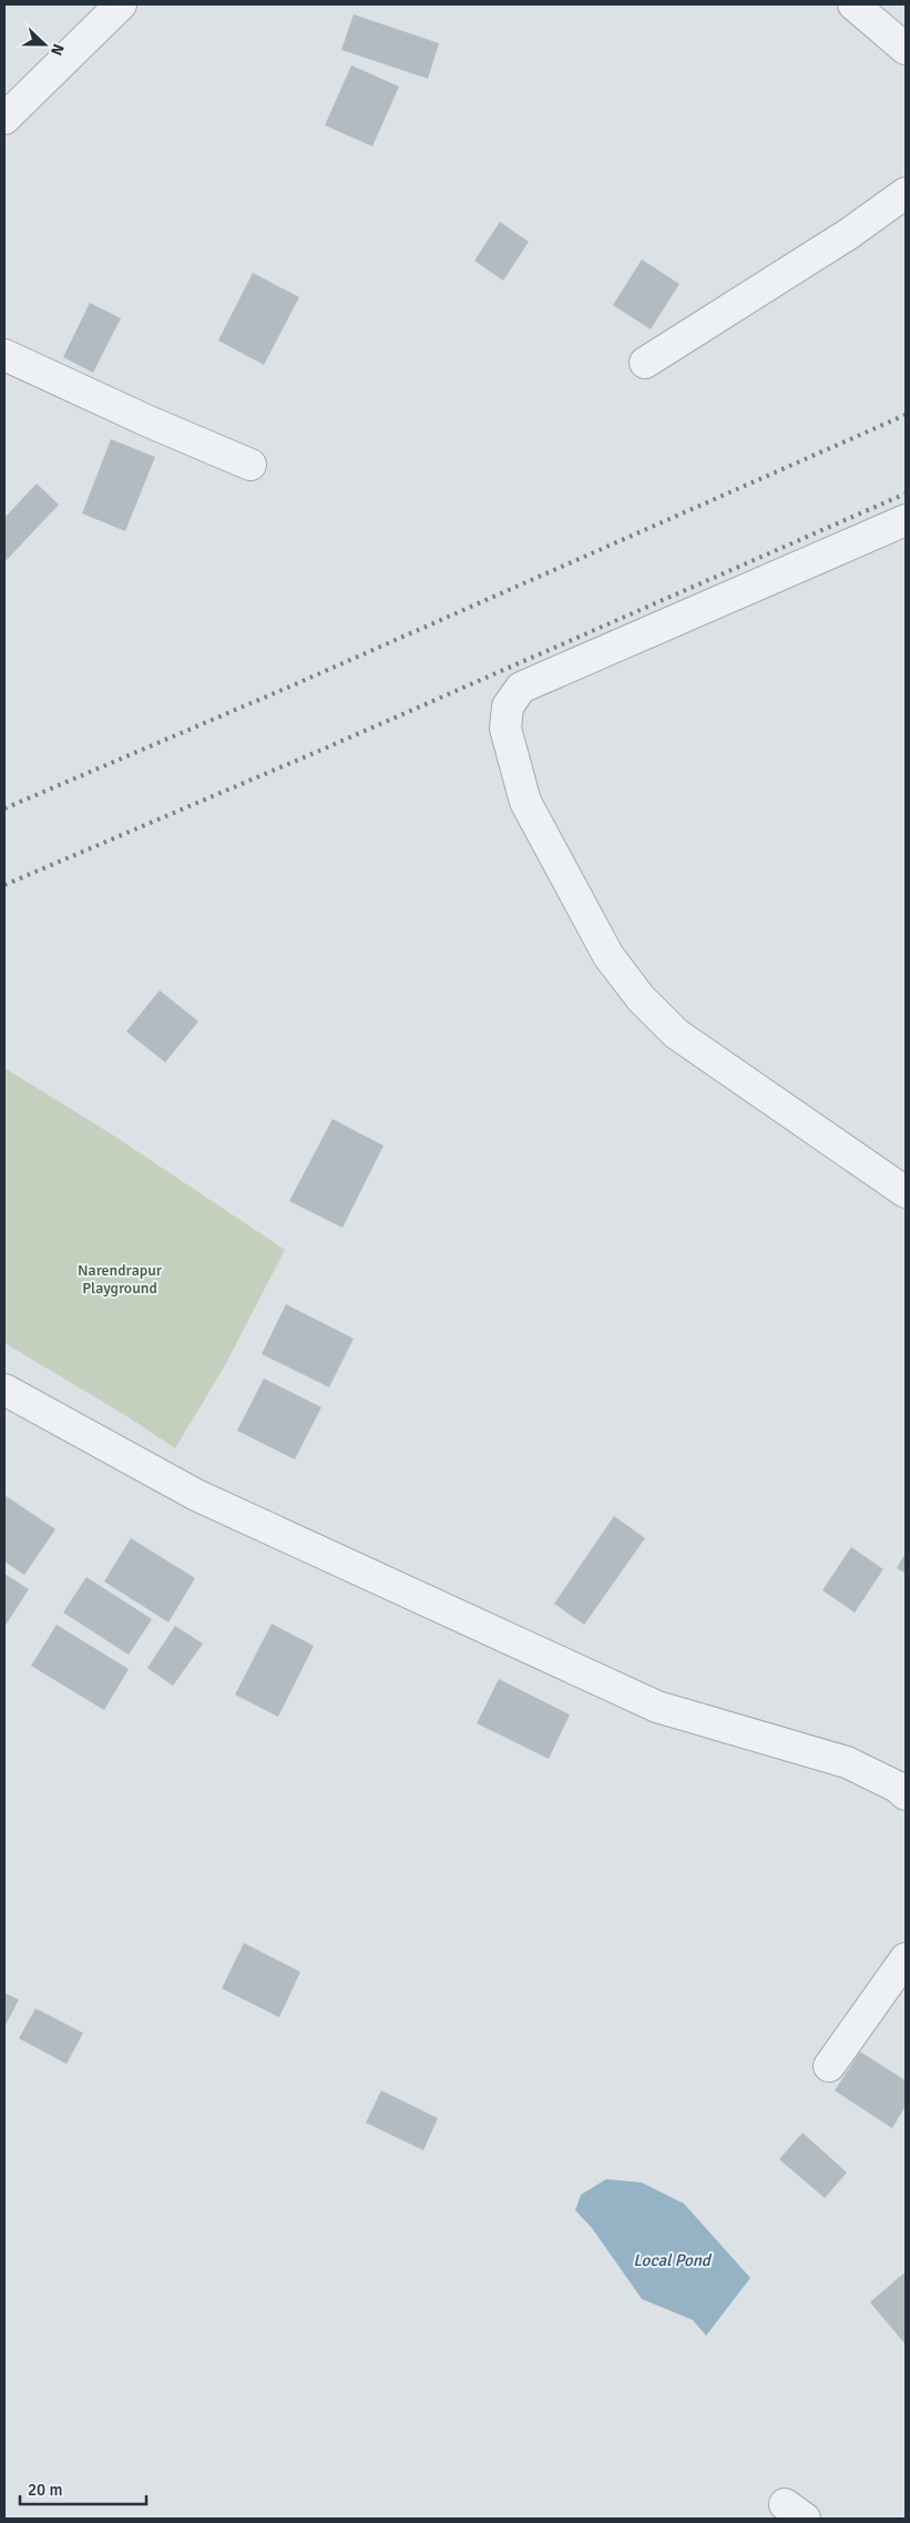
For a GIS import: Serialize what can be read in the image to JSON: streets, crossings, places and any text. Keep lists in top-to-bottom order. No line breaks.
{"water":["Local Pond"],"parks":["Narendrapur Playground"],"scale_bar":"20 m","north":"right"}
